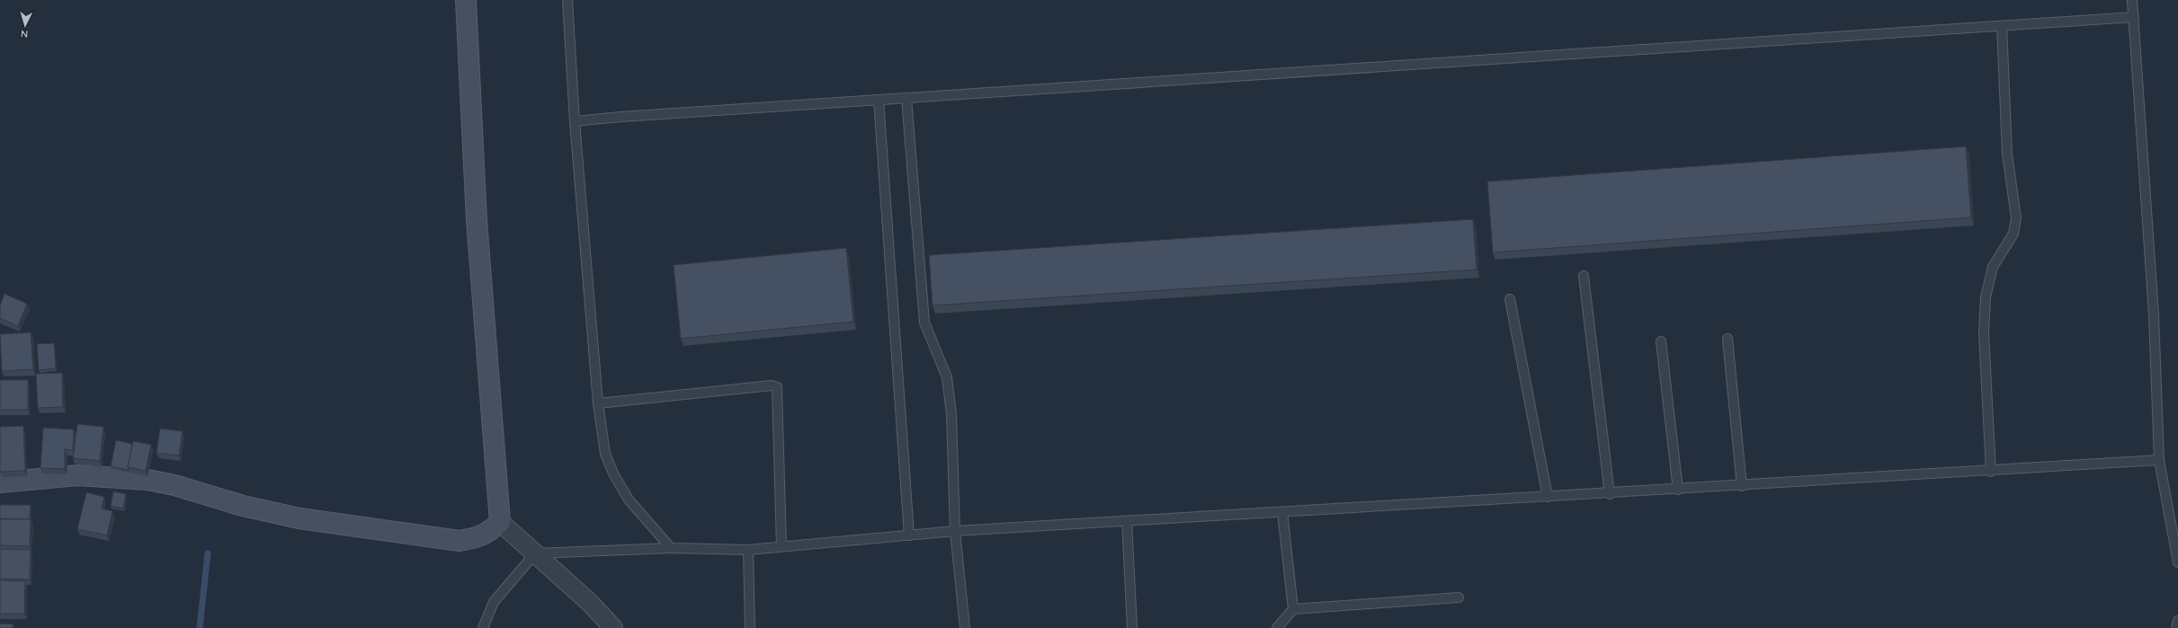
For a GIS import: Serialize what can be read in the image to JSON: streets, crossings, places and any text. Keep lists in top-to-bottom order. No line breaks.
{"north":"bottom"}
